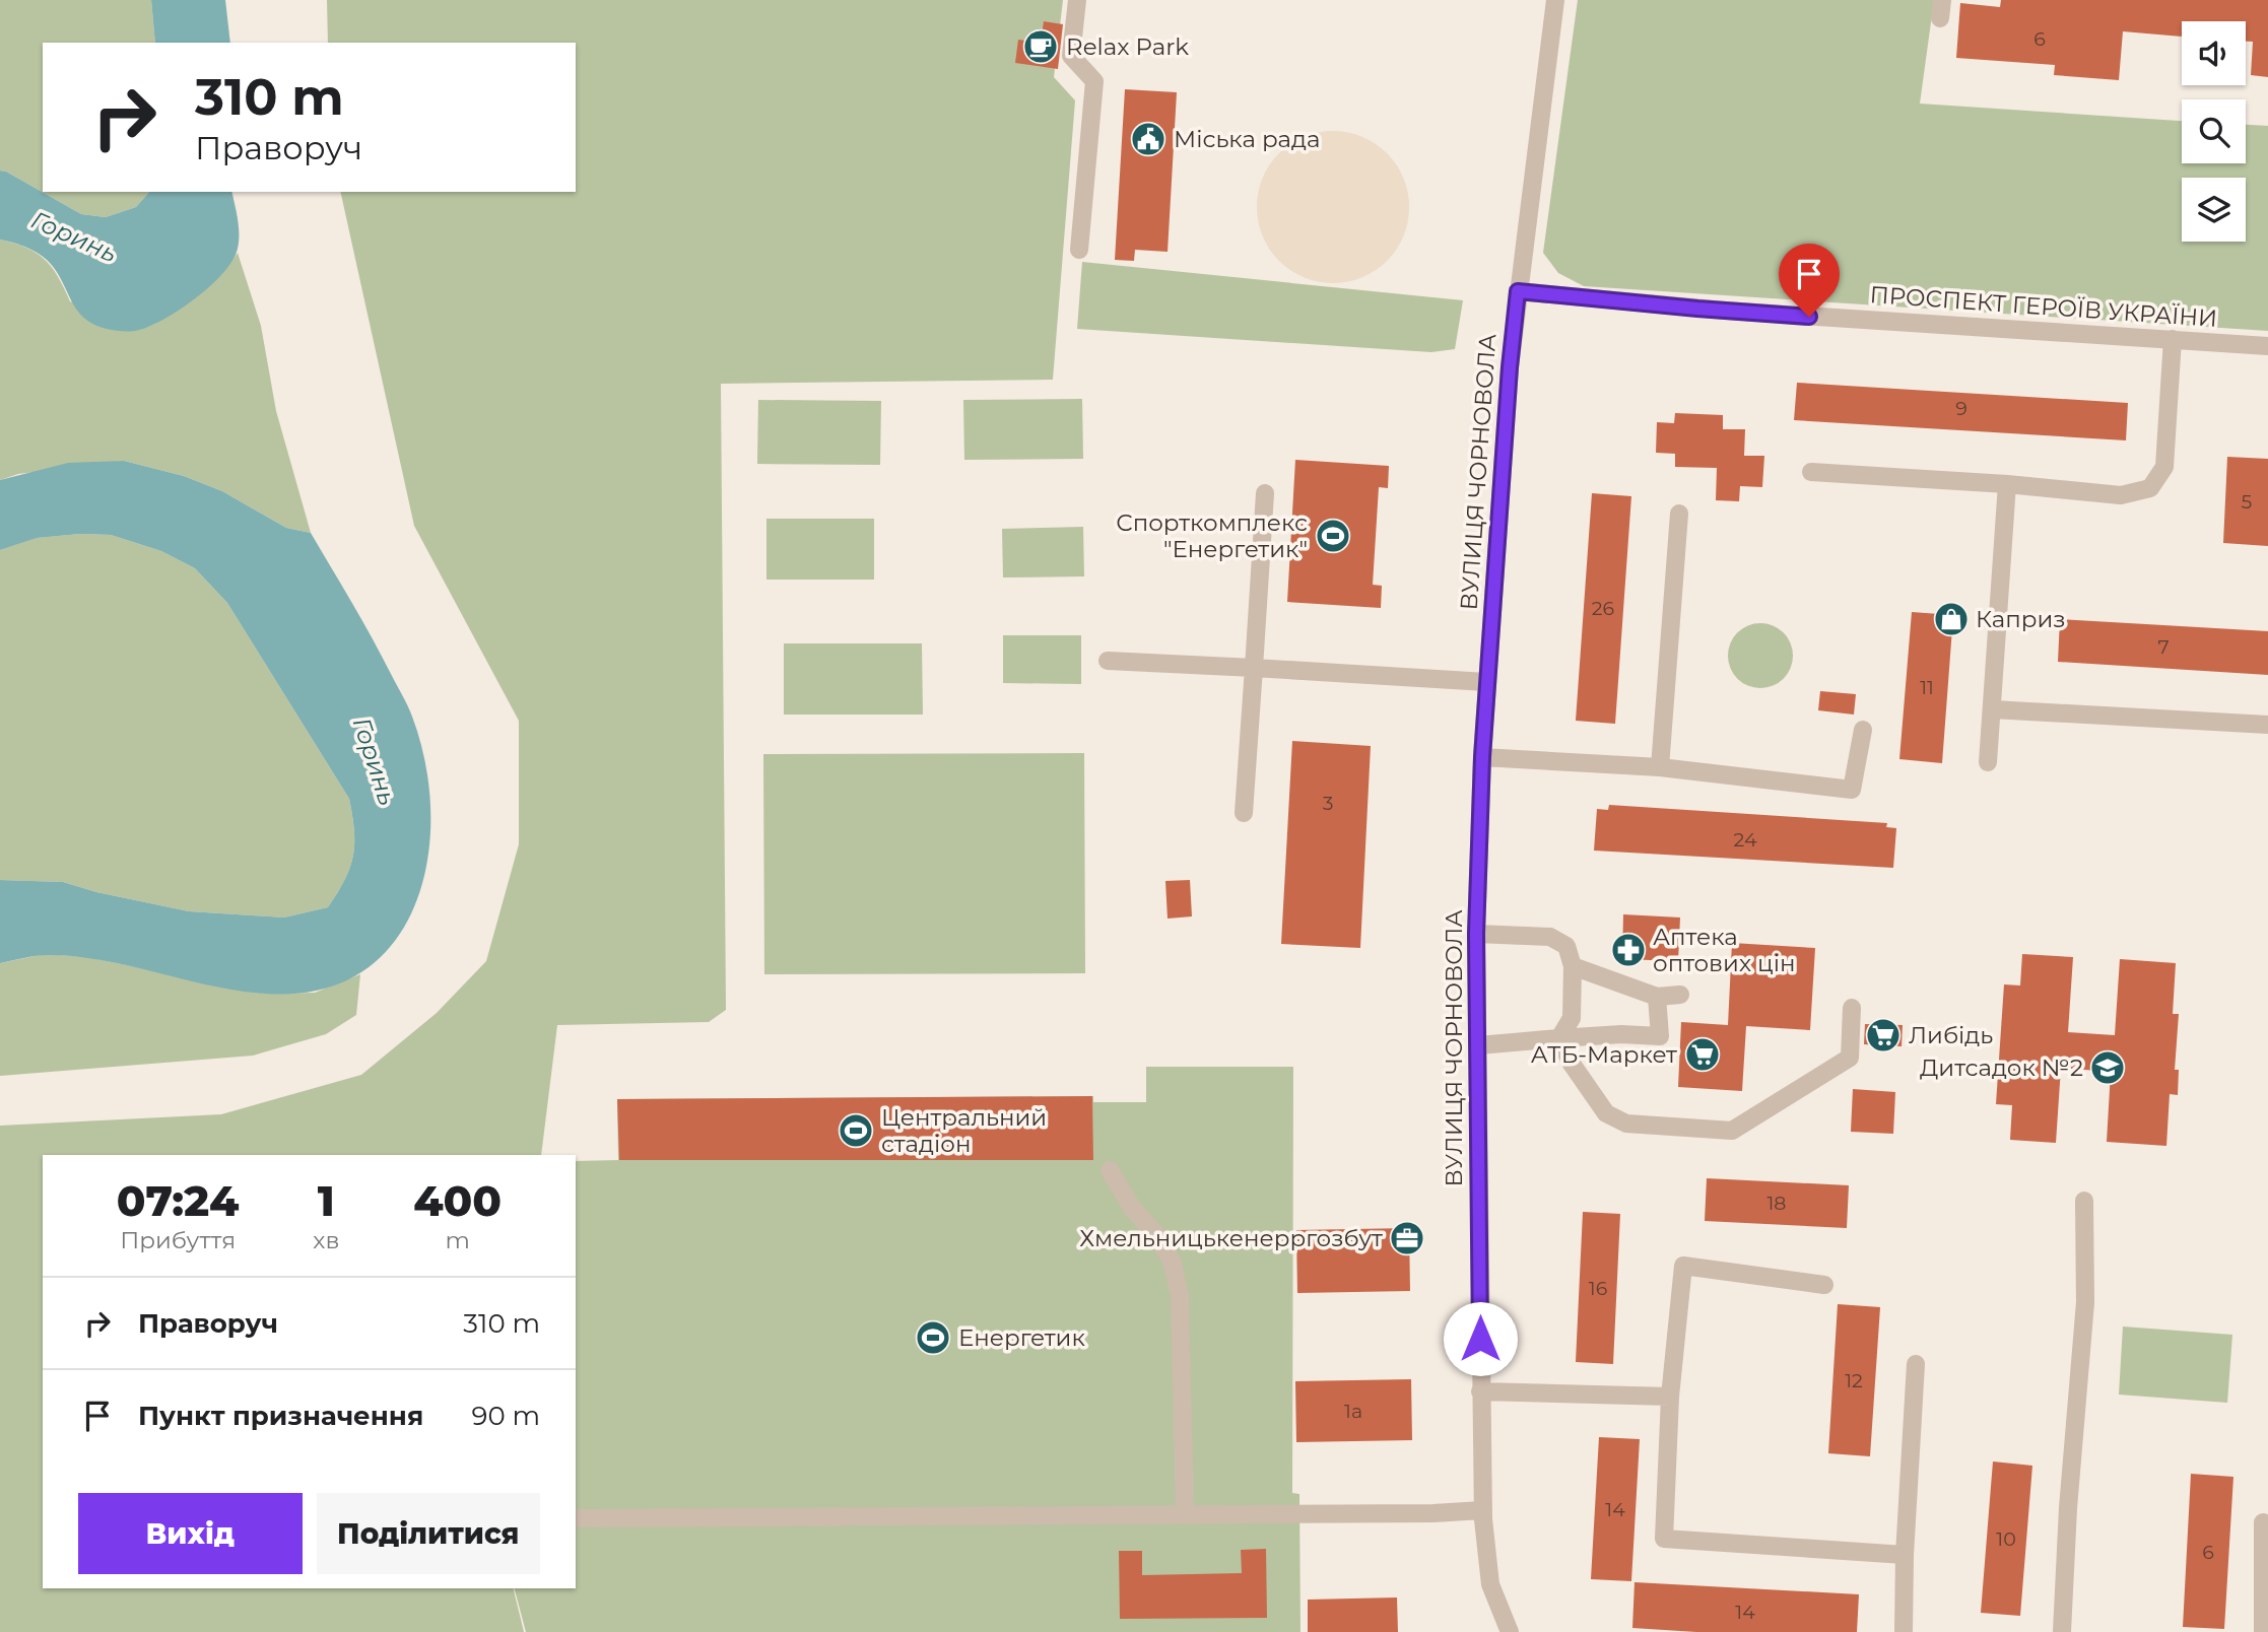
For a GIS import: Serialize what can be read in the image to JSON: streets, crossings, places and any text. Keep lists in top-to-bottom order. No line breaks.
{"streets":{"street":["ПРОСПЕКТ ГЕРОЇВ УКРАЇНИ","ВУЛИЦЯ ЧОРНОВОЛА"]},"crossings":[["ПРОСПЕКТ ГЕРОЇВ УКРАЇНИ","ВУЛИЦЯ ЧОРНОВОЛА"]],"water":["Горинь"],"places":{"cafe":["Relax Park"],"public building":["Міська рада"],"sports":["Спорткомплекс \"Енергетик\"","Центральний стадіон","Енергетик"],"shop":["Каприз"],"pharmacy":["Аптека оптових цін"],"supermarket":["Либідь","АТБ-Маркет"],"school or university":["Дитсадок №2"],"office":["Хмельницькенерргозбут"]},"house_numbers":["6","9","5","26","7","11","3","24","18","16","12","1а","14","10","6","14"],"page":{"turn":["310 m","Праворуч"],"eta":["07:24","Прибуття","1","хв","400","m"],"list":[{"name":"Праворуч","value":"310 m"},{"name":"Пункт призначення","value":"90 m"}],"buttons":["Вихід","Поділитися"]}}
